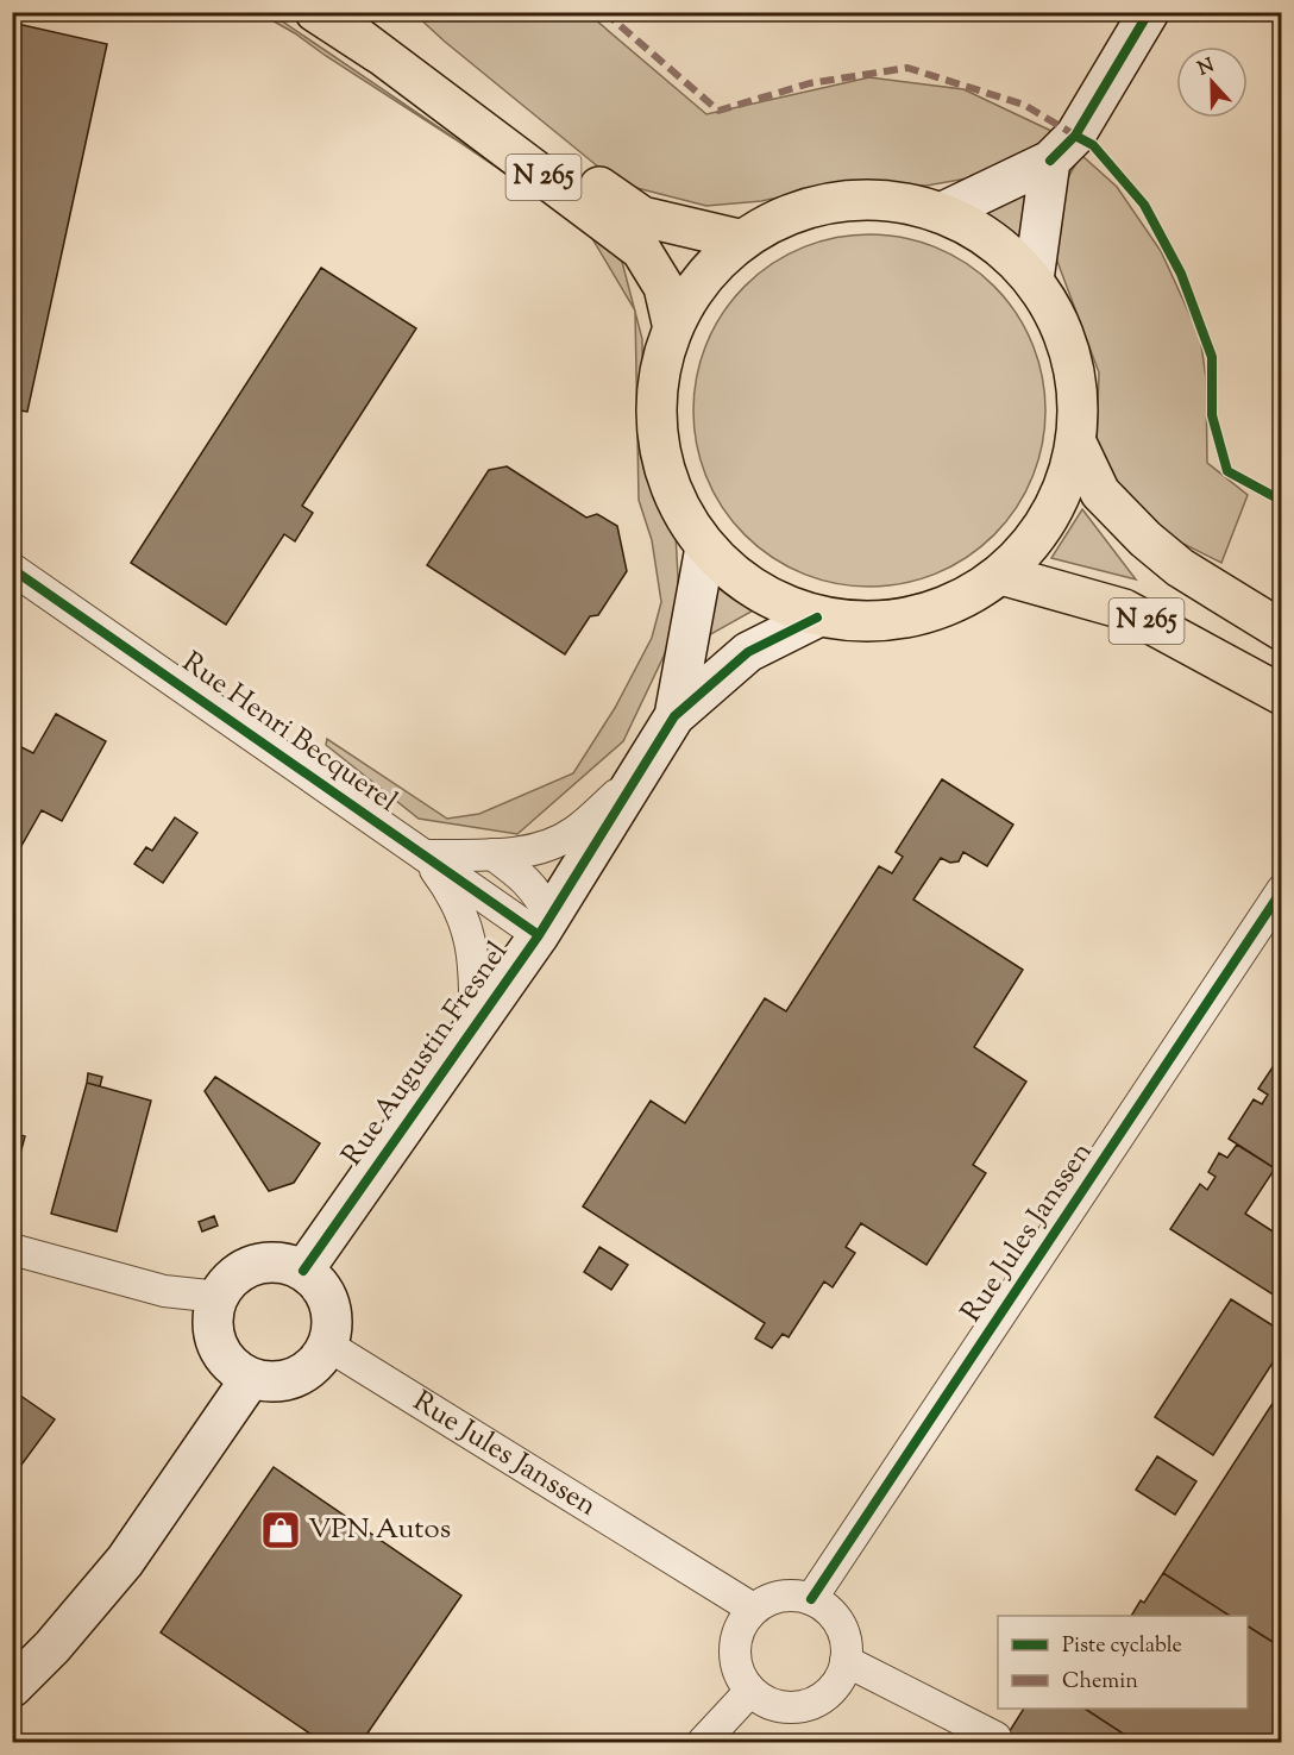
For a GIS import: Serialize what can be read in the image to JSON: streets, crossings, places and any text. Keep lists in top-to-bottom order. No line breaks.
{"streets":{"main road":["N 265"],"street":["Rue Henri Becquerel","Rue Augustin Fresnel","Rue Jules Janssen"]},"crossings":[["Rue Henri Becquerel","Rue Augustin Fresnel"],["Rue Augustin Fresnel","Rue Jules Janssen"]],"places":{"shop":["VPN Autos"]},"legend":["Piste cyclable","Chemin"],"north":"top"}
